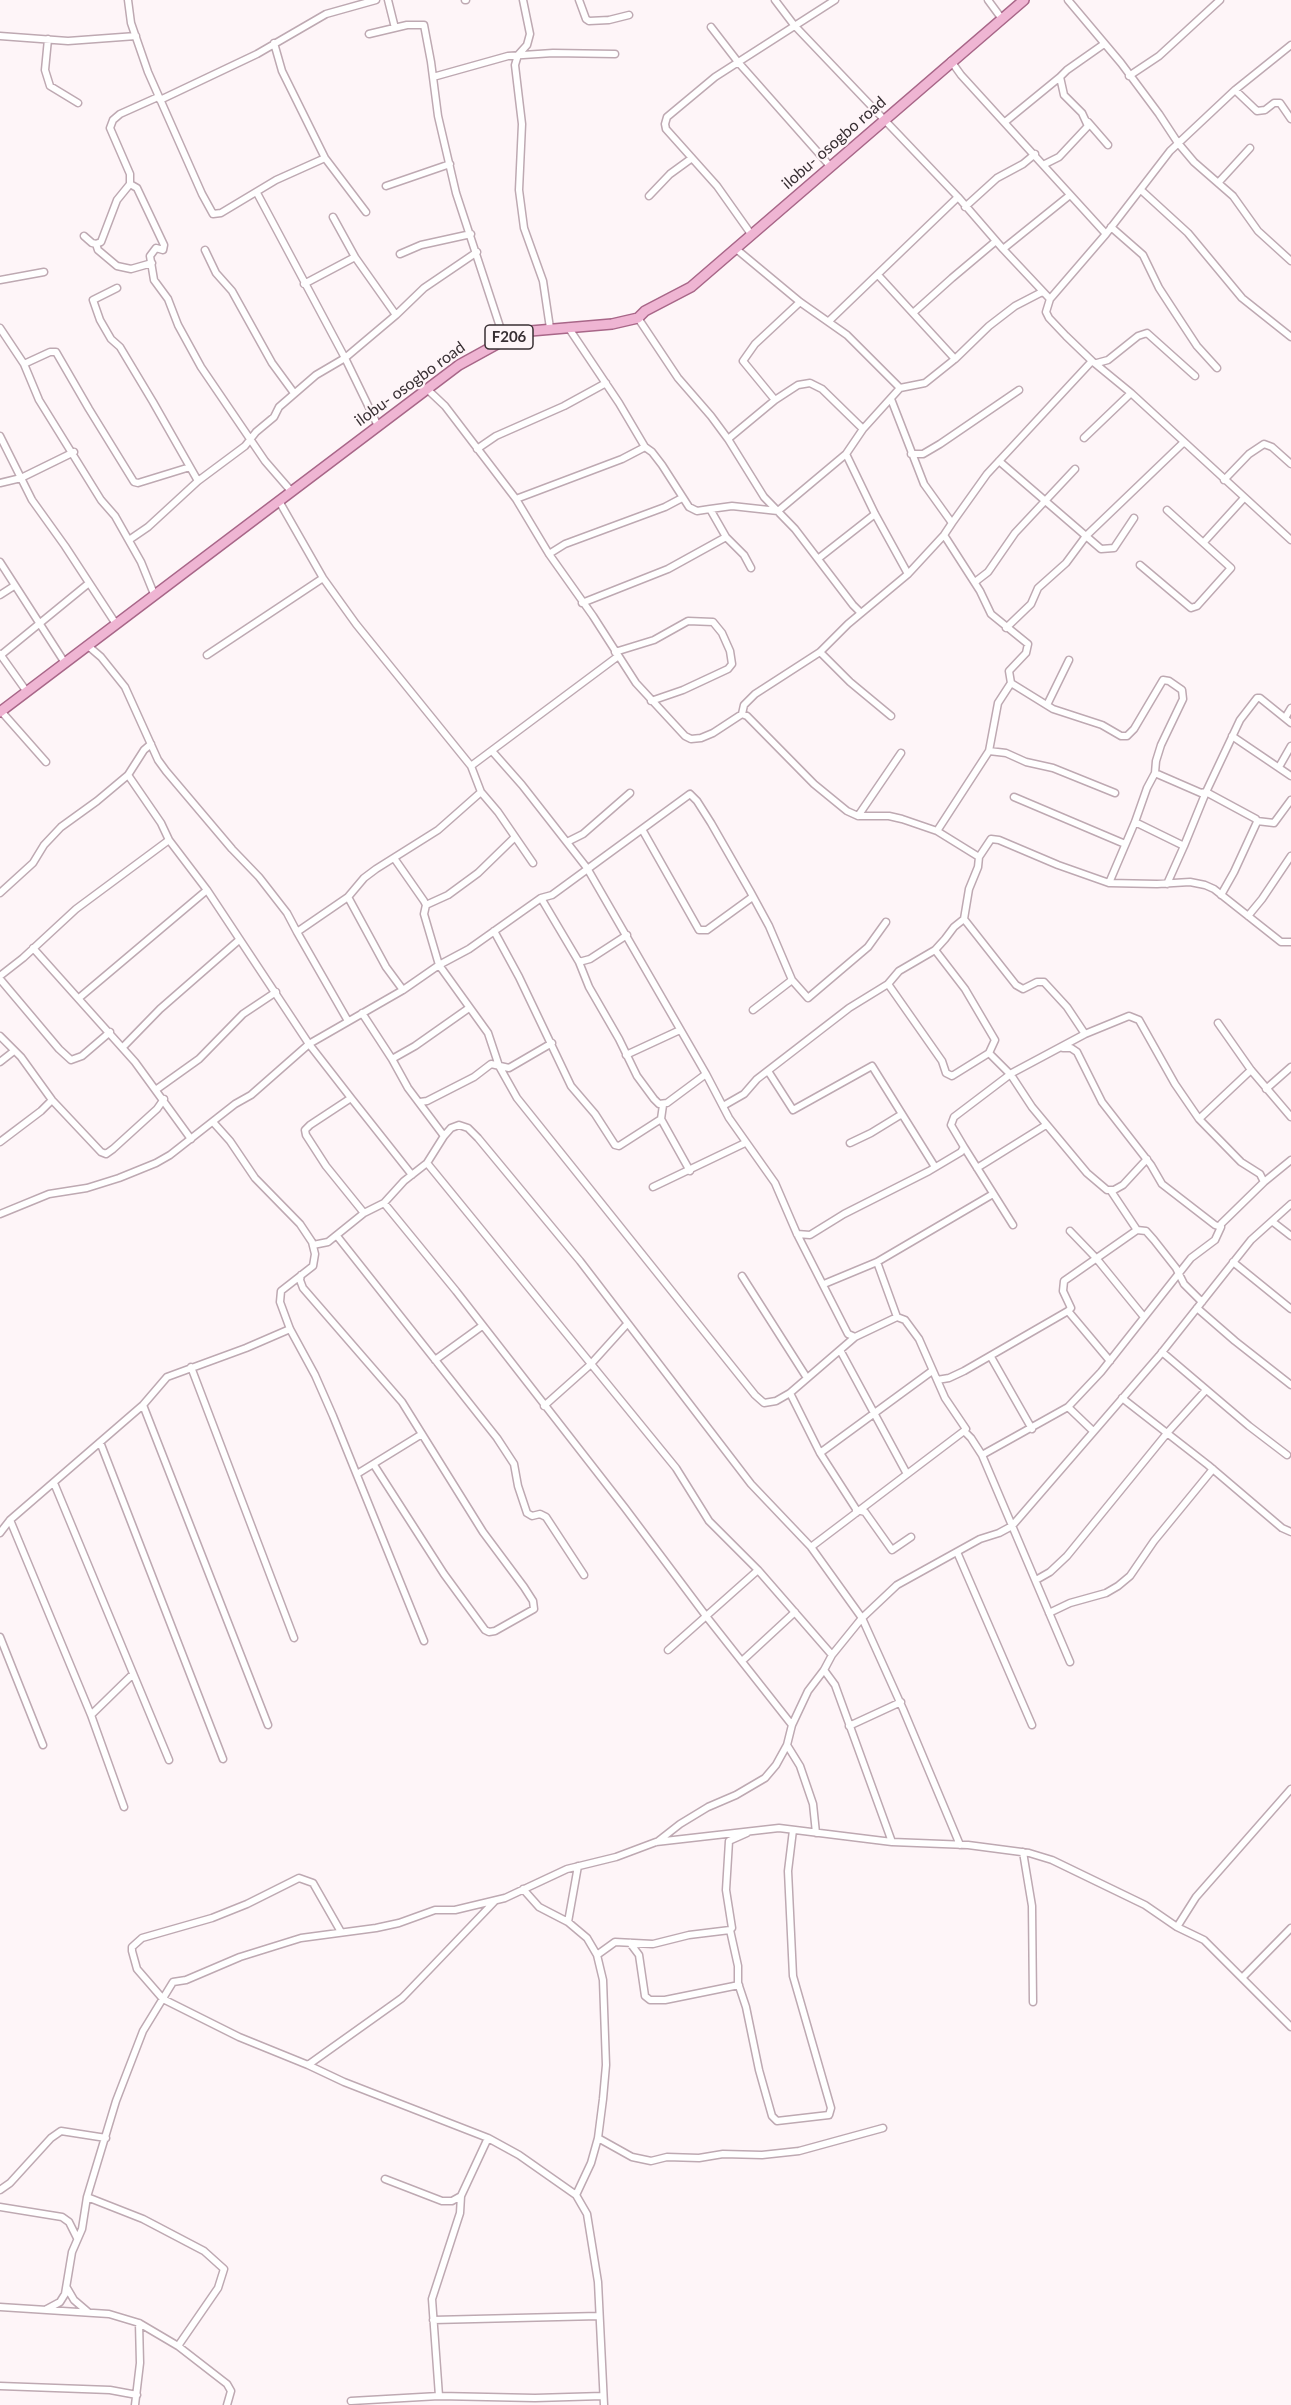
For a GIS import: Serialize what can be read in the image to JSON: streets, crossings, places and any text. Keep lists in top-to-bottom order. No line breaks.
{"streets":{"main road":["ilobu- osogbo road","F206"]}}
